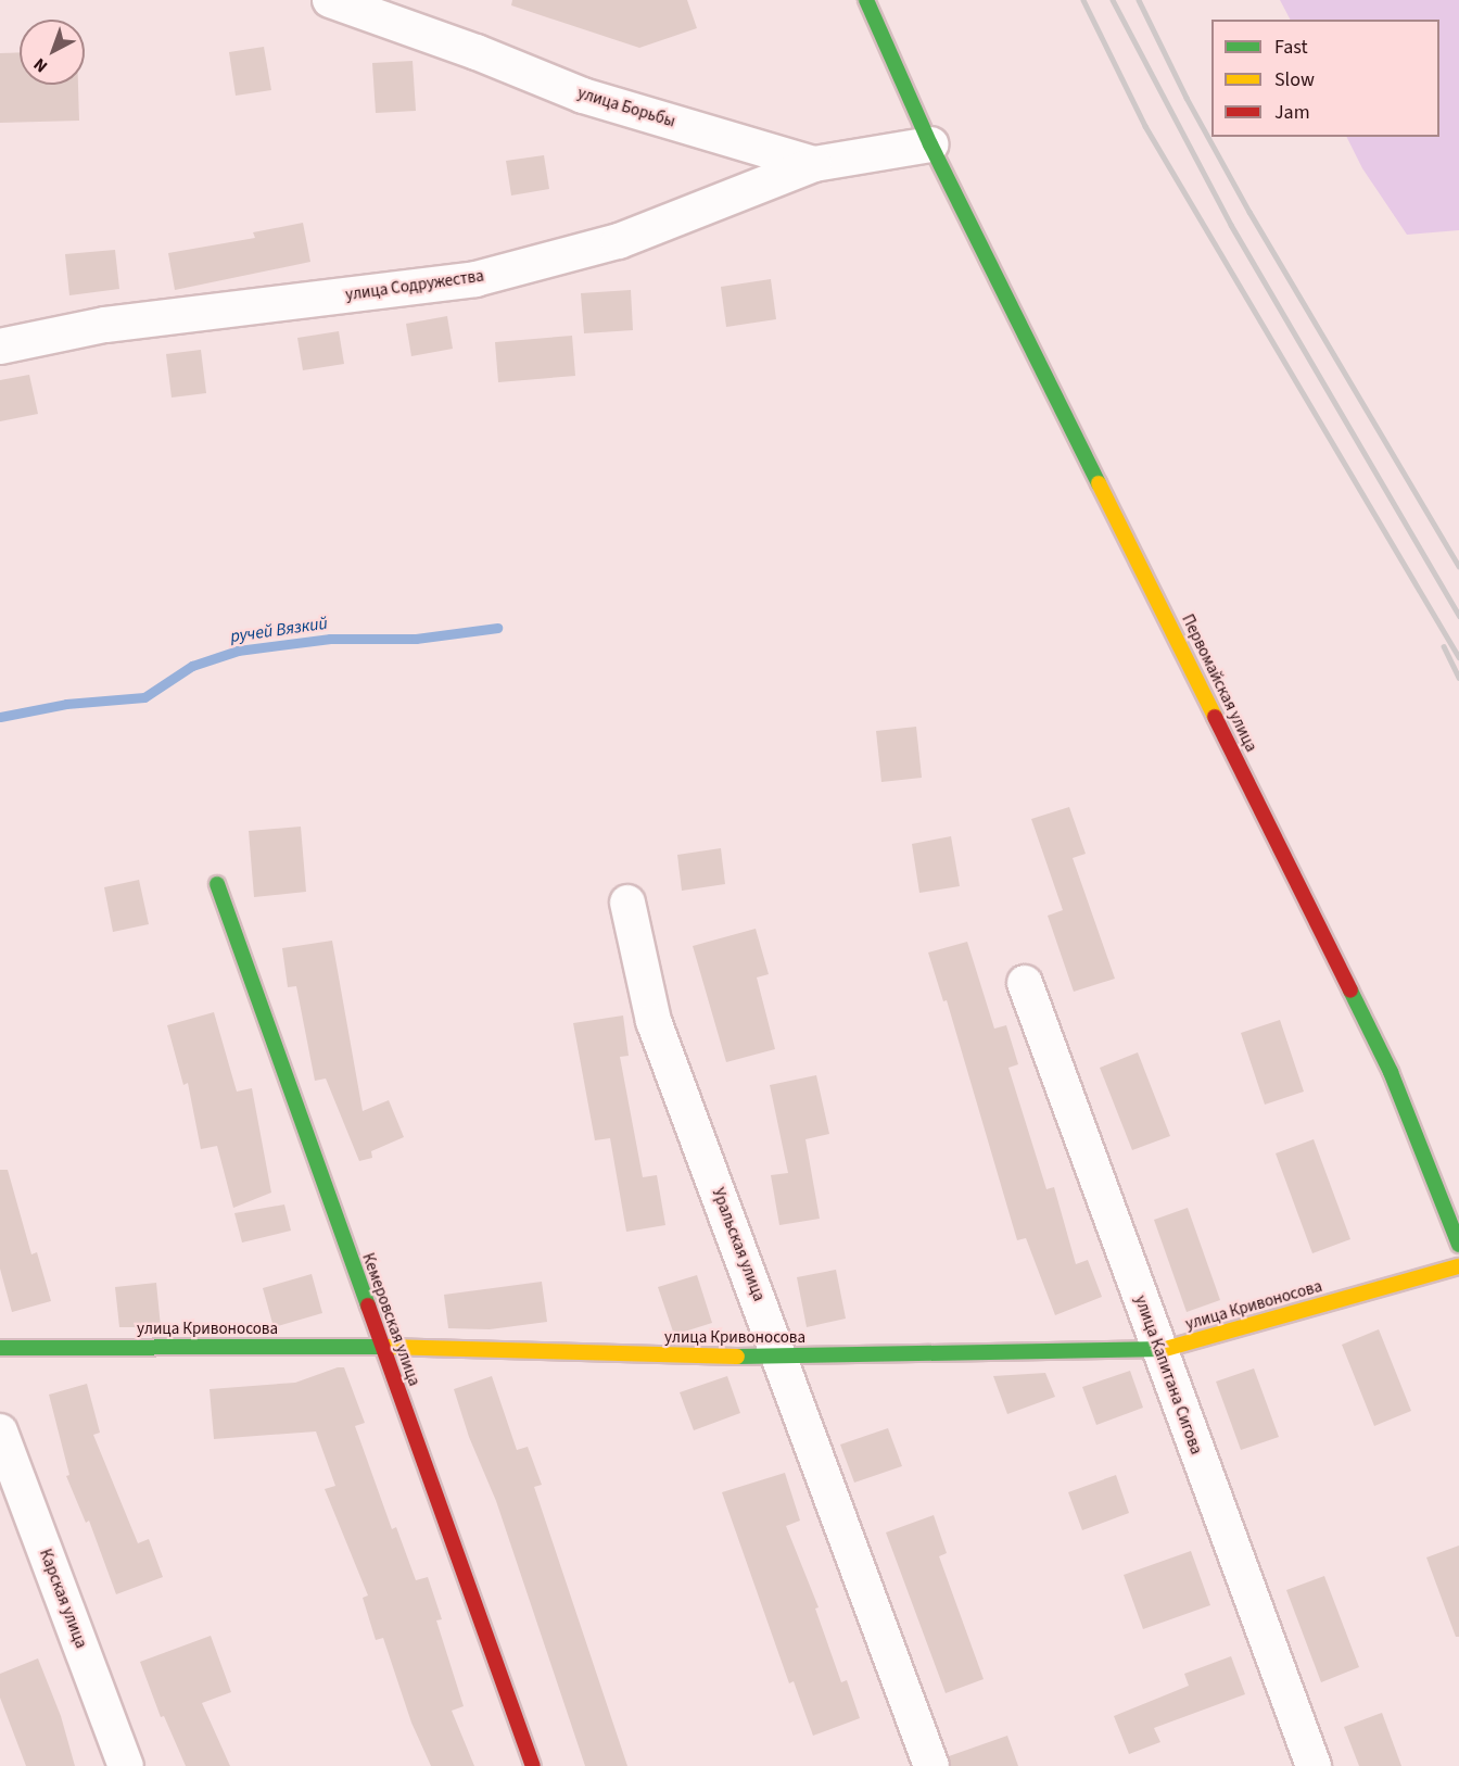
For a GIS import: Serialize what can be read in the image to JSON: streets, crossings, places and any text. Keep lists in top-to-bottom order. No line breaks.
{"streets":{"street":["улица Борьбы","улица Содружества","Первомайская улица","Уральская улица","улица Кривоносова","Кемеровская улица","улица Капитана Сигова","Карская улица"]},"crossings":[["улица Борьбы","улица Содружества"],["улица Борьбы","Первомайская улица"],["Уральская улица","улица Кривоносова"],["улица Кривоносова","Кемеровская улица"],["улица Кривоносова","улица Капитана Сигова"]],"water":["ручей Вязкий"],"legend":["Fast","Slow","Jam"],"north":"bottom left"}
